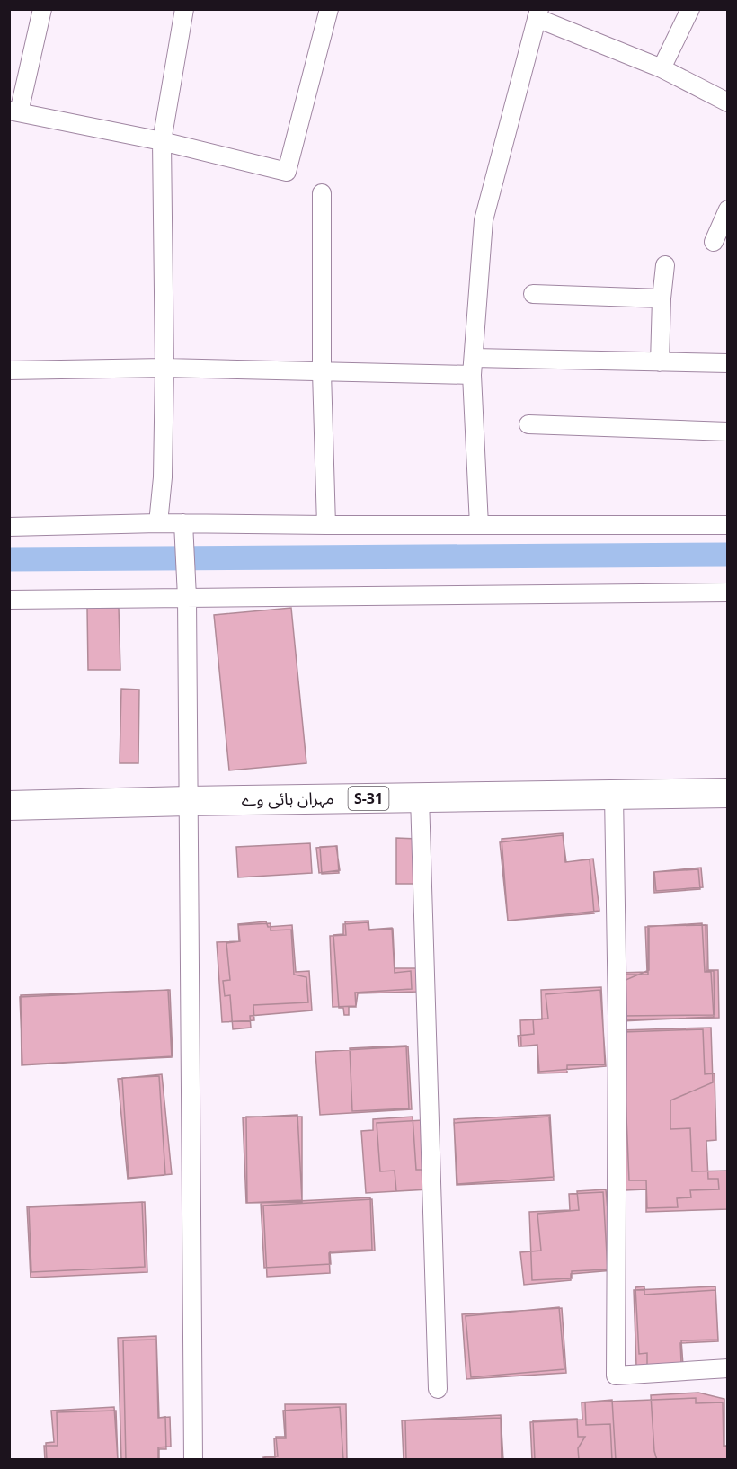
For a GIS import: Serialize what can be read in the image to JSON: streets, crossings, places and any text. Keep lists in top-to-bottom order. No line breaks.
{"streets":{"main road":["S-31","مہران ہائی وے"]}}
